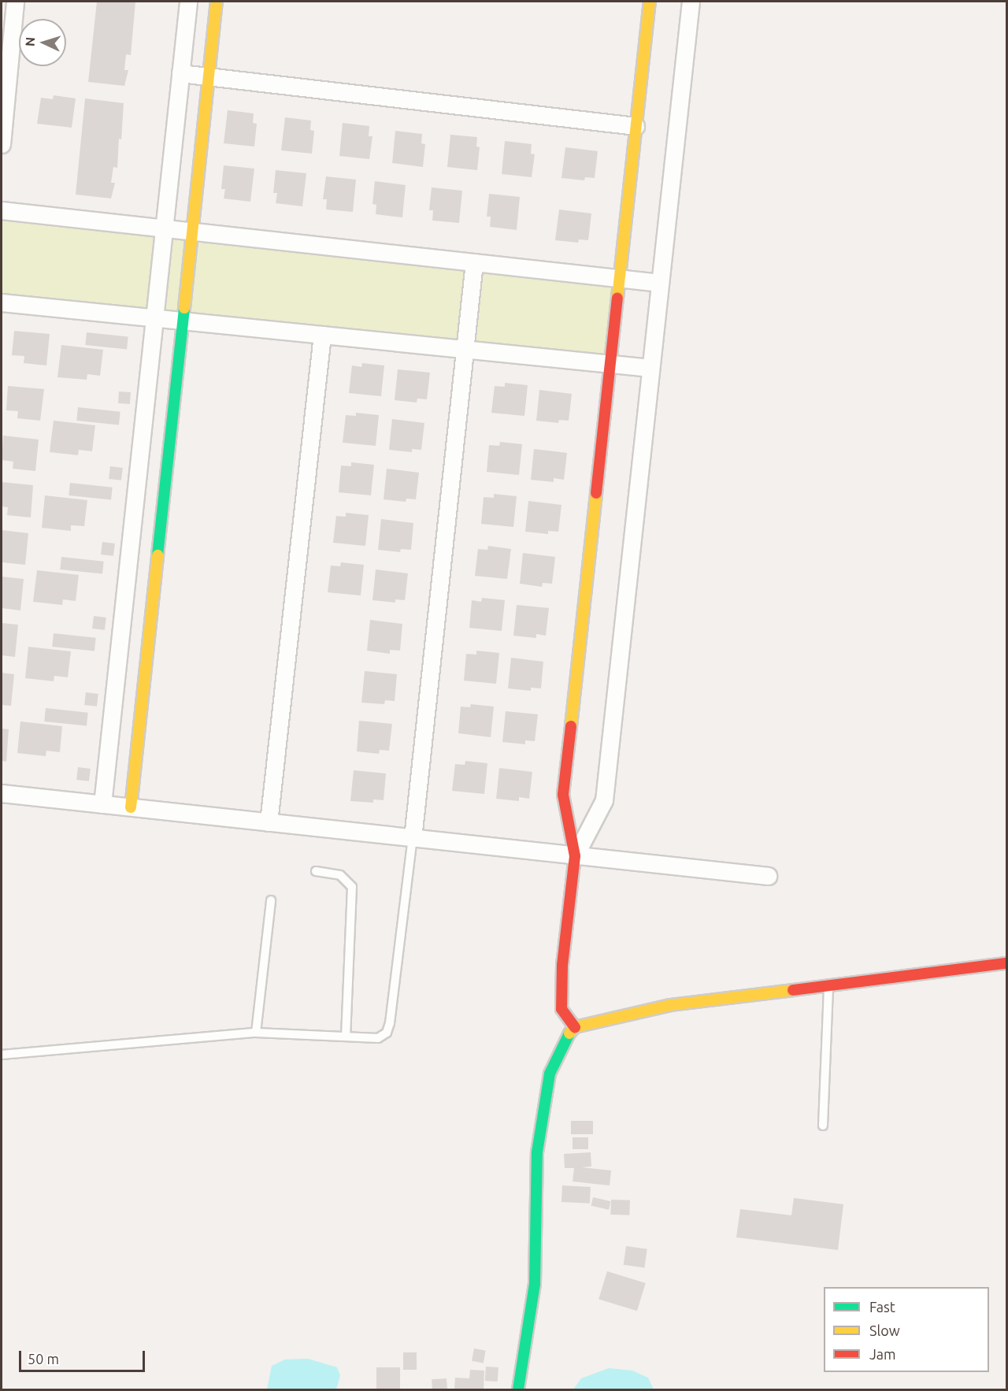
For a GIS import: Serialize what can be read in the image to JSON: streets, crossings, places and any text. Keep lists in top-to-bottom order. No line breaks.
{"legend":["Fast","Slow","Jam"],"scale_bar":"50 m","north":"left"}
